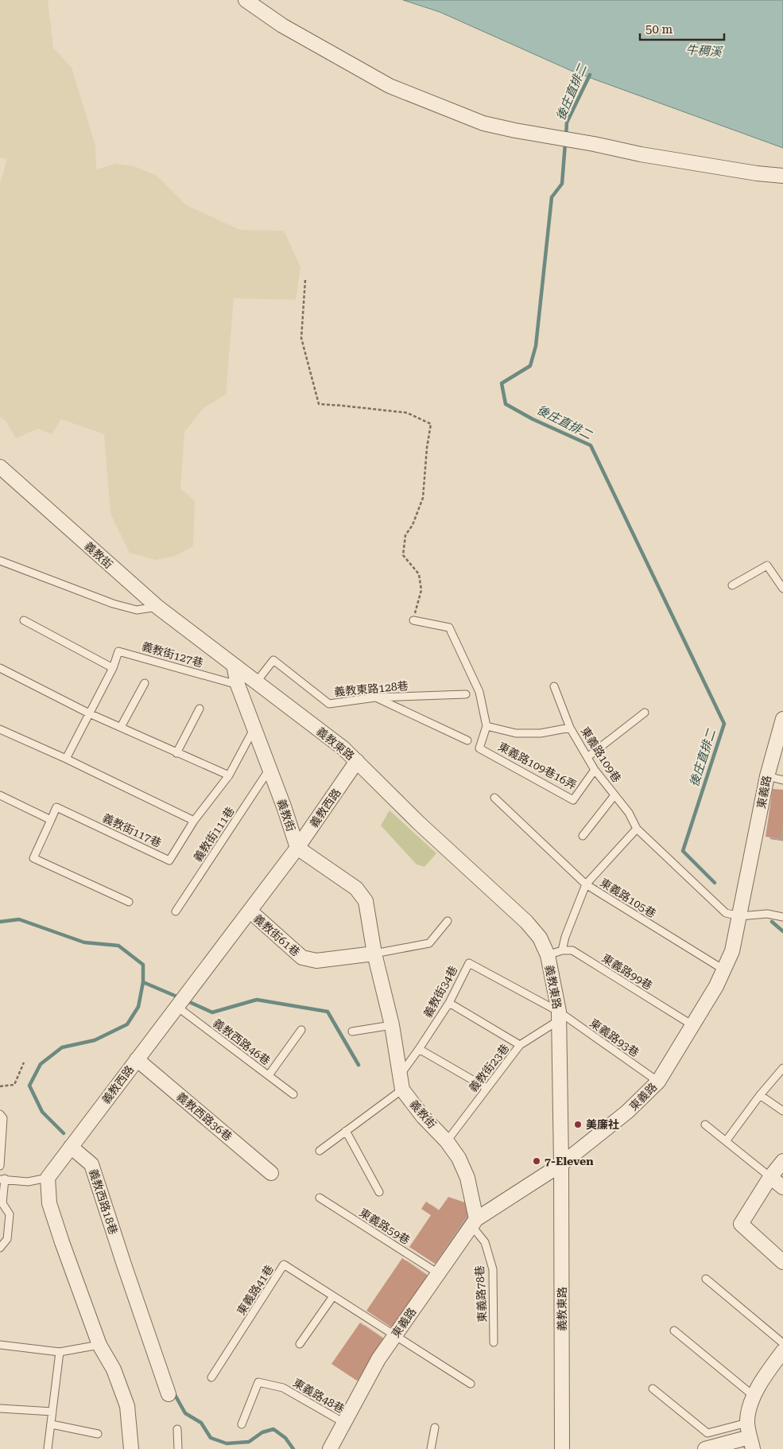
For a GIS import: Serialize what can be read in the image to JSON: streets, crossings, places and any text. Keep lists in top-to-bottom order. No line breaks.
{"streets":{"street":["義教街","義教東路","東義路","義教西路","義教街61巷","義教西路36巷","義教西路18巷"],"lane":["義教街127巷","義教東路128巷","東義路109巷","東義路109巷16弄","義教街117巷","義教街111巷","東義路105巷","東義路99巷","義教街34巷","東義路93巷","義教西路46巷","義教街23巷","東義路59巷","東義路41巷","東義路78巷","東義路48巷"]},"crossings":[["義教街","義教街127巷"],["義教街","義教東路"],["義教街","東義路"],["義教街","義教西路"],["義教街","義教街117巷"],["義教街","義教街111巷"],["義教街","義教街61巷"],["義教街","義教街34巷"],["義教街","義教街23巷"],["義教街","東義路78巷"],["義教東路128巷","義教東路"],["義教東路","東義路"],["義教東路","義教西路"],["義教東路","義教街34巷"],["義教東路","東義路93巷"],["義教東路","義教街23巷"],["東義路109巷","東義路109巷16弄"],["東義路109巷","東義路"],["東義路109巷","東義路105巷"],["東義路","東義路105巷"],["東義路","東義路99巷"],["東義路","東義路93巷"],["東義路","東義路59巷"],["東義路","東義路41巷"],["東義路","東義路78巷"],["東義路","東義路48巷"],["義教西路","義教街61巷"],["義教西路","義教西路46巷"],["義教西路","義教西路36巷"],["義教西路","義教西路18巷"],["義教街34巷","東義路93巷"],["義教街34巷","義教街23巷"],["東義路93巷","義教街23巷"]],"water":["牛稠溪","後庄直排二"],"places":["美廉社","7-Eleven"],"scale_bar":"50 m"}
